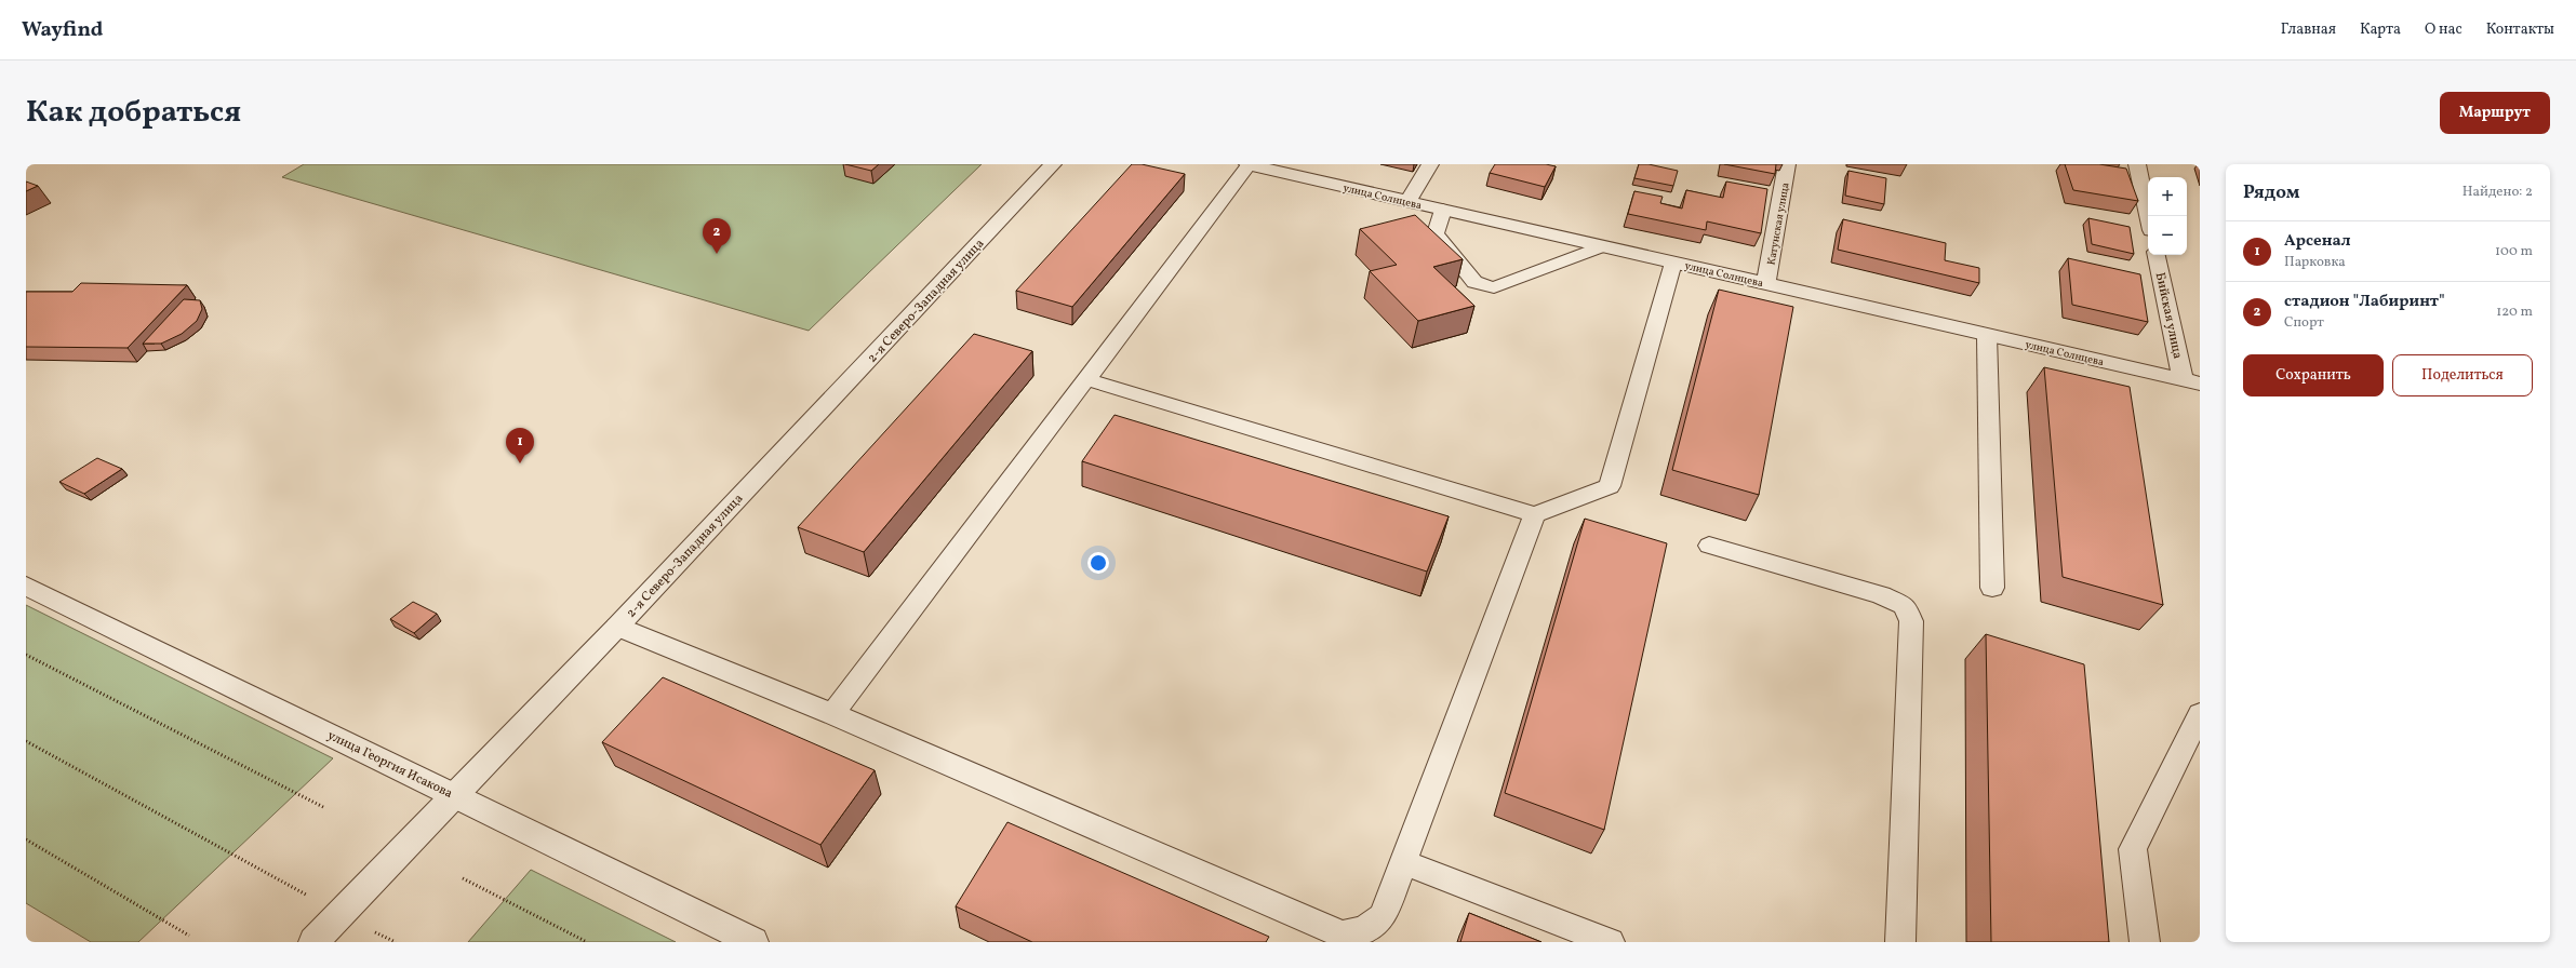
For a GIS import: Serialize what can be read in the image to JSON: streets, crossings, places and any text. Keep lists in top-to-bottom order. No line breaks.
{"streets":{"street":["улица Солнцева","Катунская улица","2-я Северо-Западная улица","Бийская улица","улица Георгия Исакова"]},"crossings":[["улица Солнцева","Катунская улица"],["улица Солнцева","Бийская улица"],["2-я Северо-Западная улица","улица Георгия Исакова"]],"page":{"header":"Wayfind","nav":["Главная","Карта","О нас","Контакты"],"title":"Как добраться","buttons":["Маршрут",["Сохранить","Поделиться"]],"heading":["Рядом","Найдено: 2"],"map_buttons":["+","−"],"pins":["2","1"],"list":[{"mark":"1","name":"Арсенал","note":"Парковка","value":"100 m"},{"mark":"2","name":"стадион \"Лабиринт\"","note":"Спорт","value":"120 m"}]}}
